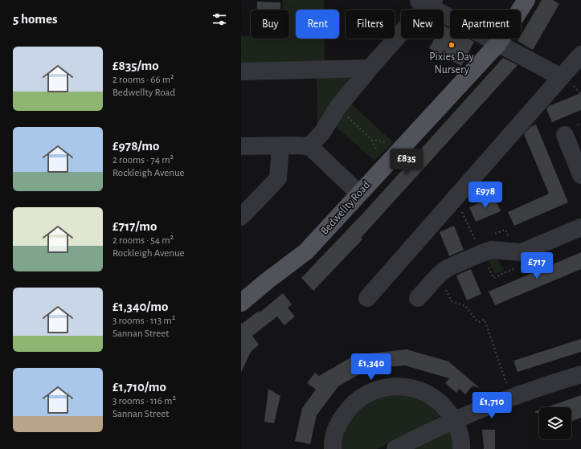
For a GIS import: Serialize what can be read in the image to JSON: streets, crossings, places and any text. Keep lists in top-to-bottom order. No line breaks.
{"streets":{"main road":["Bedwellty Road"]},"places":["Pixies Day Nursery"],"page":{"heading":"5 homes","chip":["Buy","Rent","Filters","New","Apartment"],"list":[{"name":"£835/mo","note":"2 rooms · 66 m² · Bedwellty Road"},{"name":"£978/mo","note":"2 rooms · 74 m² · Rockleigh Avenue"},{"name":"£717/mo","note":"2 rooms · 54 m² · Rockleigh Avenue"},{"name":"£1,340/mo","note":"3 rooms · 113 m² · Sannan Street"},{"name":"£1,710/mo","note":"3 rooms · 116 m² · Sannan Street"}],"price":["£835","£978","£717","£1,340","£1,710"]}}
